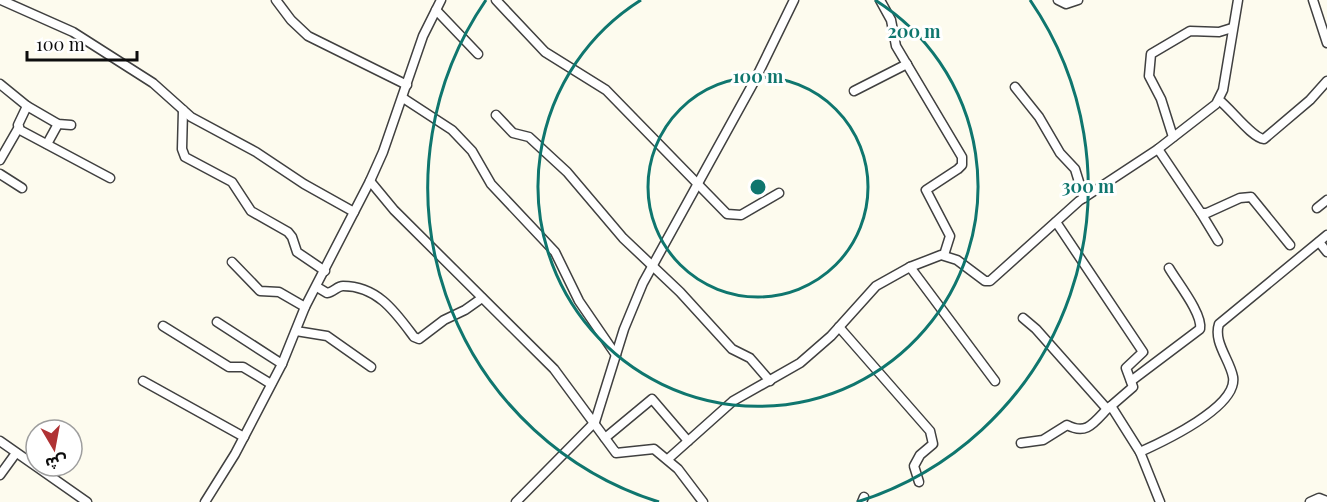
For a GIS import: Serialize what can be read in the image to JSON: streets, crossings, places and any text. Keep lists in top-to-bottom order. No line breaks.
{"scale_bar":"100 m","north":"bottom","rings":["200 m","100 m","300 m"]}
